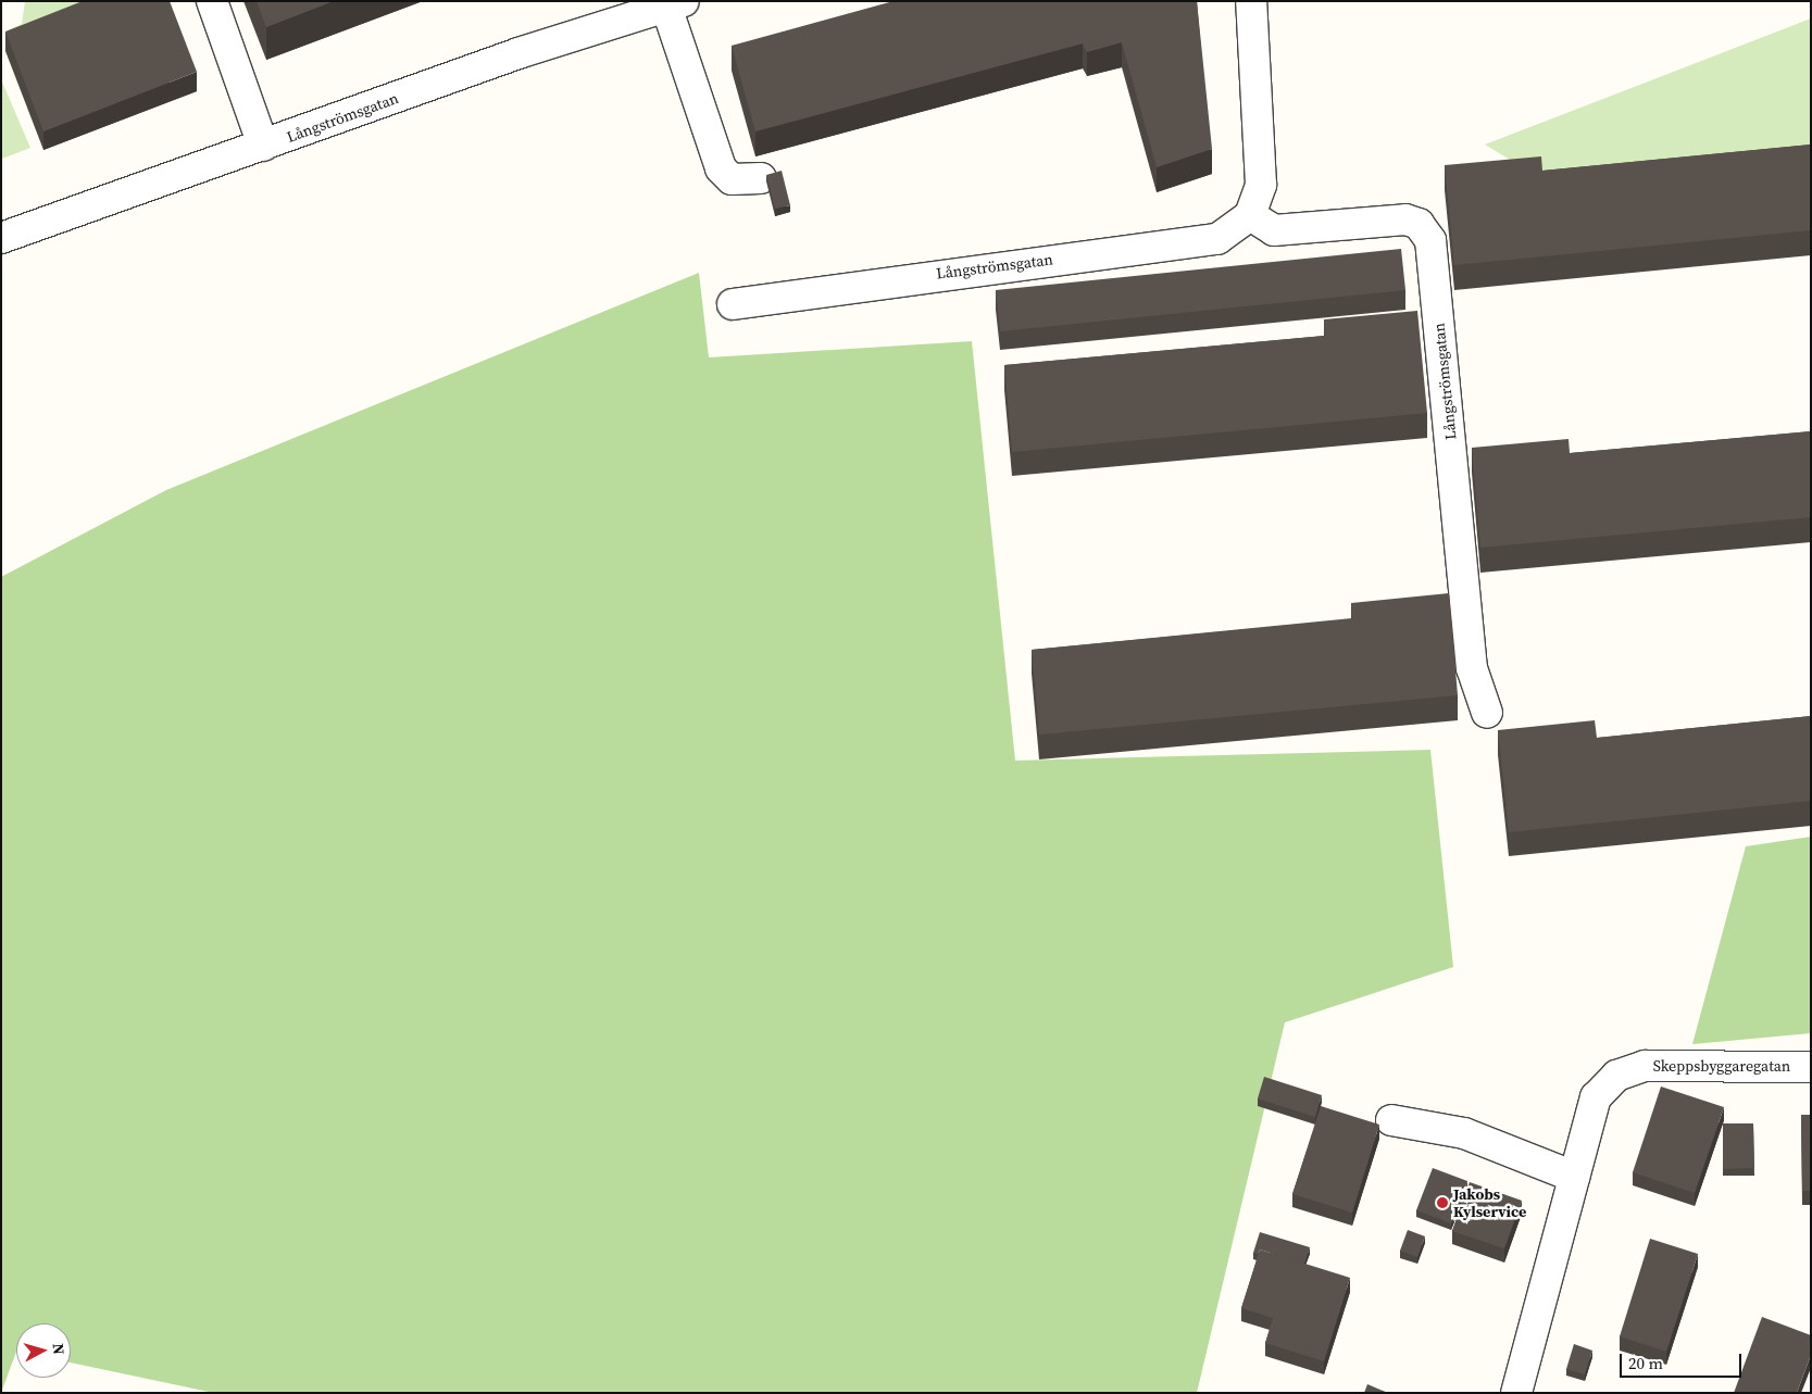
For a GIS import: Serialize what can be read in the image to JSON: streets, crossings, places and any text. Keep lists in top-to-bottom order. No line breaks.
{"streets":{"street":["Långströmsgatan","Skeppsbyggaregatan"]},"places":["Jakobs Kylservice"],"scale_bar":"20 m","north":"right"}
